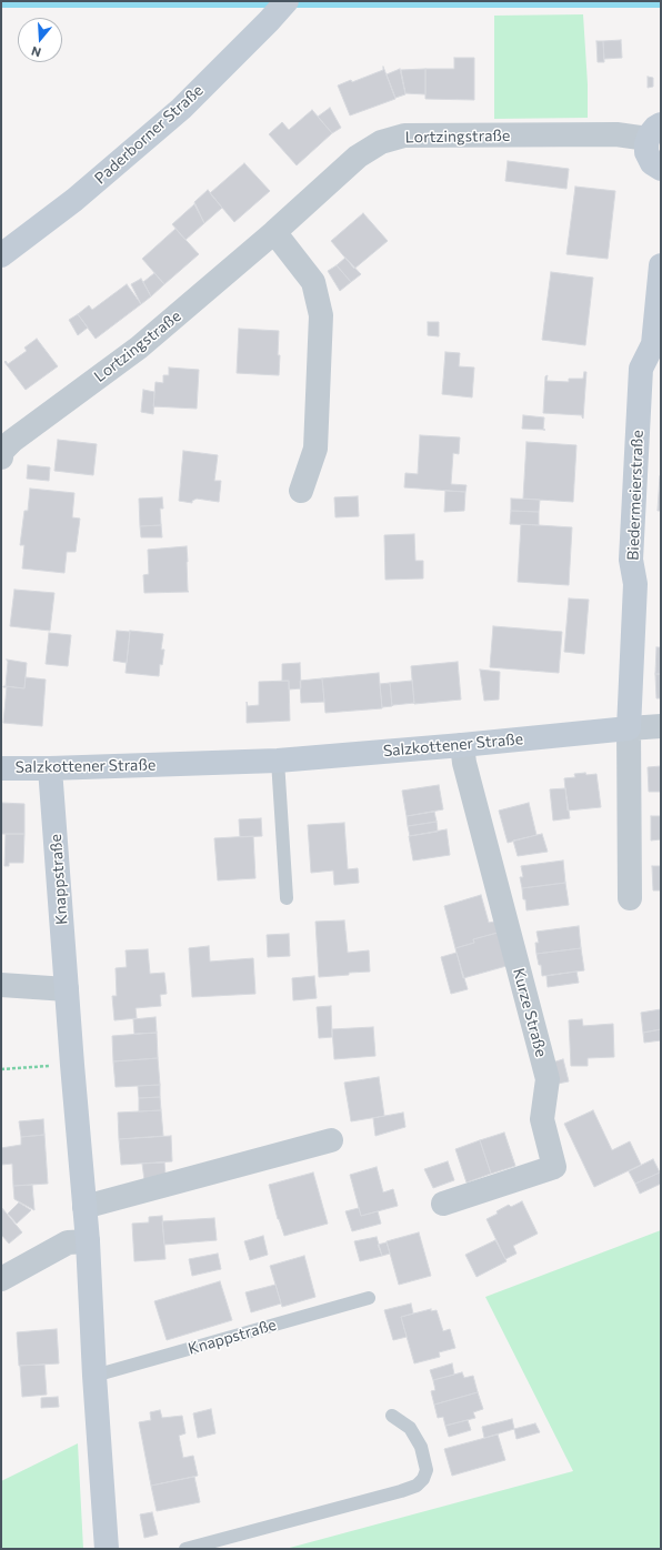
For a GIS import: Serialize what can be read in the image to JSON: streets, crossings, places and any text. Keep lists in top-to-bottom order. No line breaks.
{"streets":{"street":["Paderborner Straße","Lortzingstraße","Biedermeierstraße","Salzkottener Straße","Knappstraße","Kurze Straße"]},"crossings":[["Biedermeierstraße","Salzkottener Straße"],["Salzkottener Straße","Knappstraße"],["Salzkottener Straße","Kurze Straße"]],"north":"bottom"}
